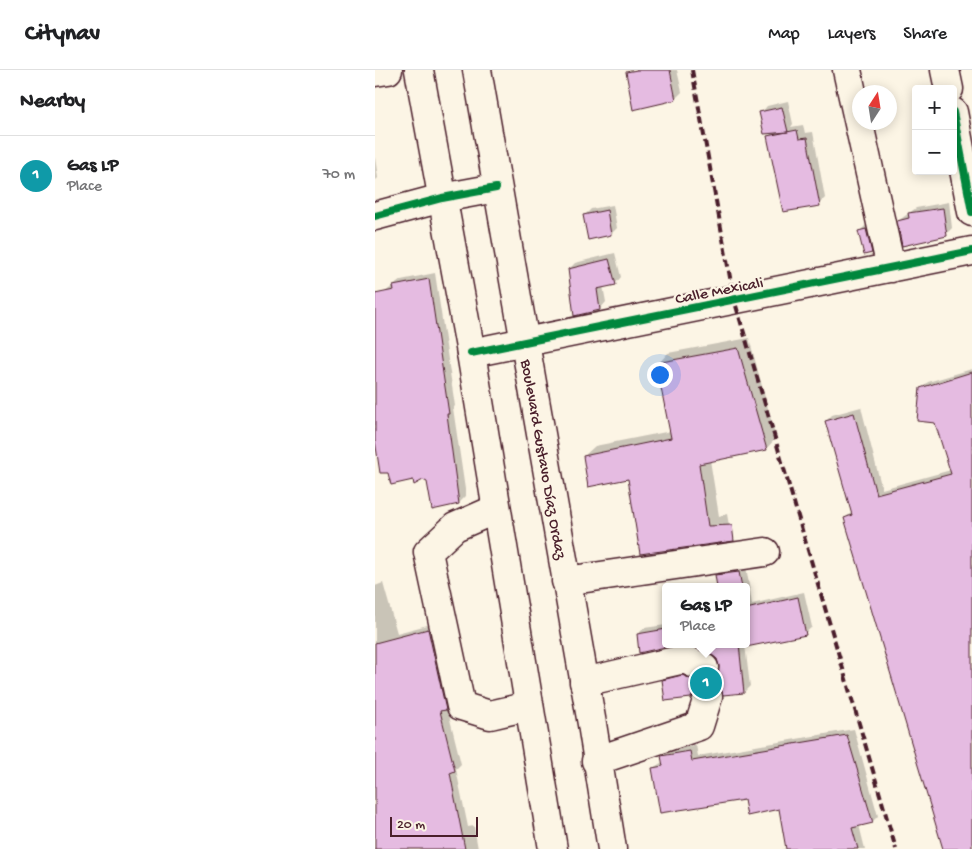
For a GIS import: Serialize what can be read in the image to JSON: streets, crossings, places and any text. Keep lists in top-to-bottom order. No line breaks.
{"streets":{"main road":["Calle Mexicali","Boulevard Gustavo Díaz Ordaz"]},"crossings":[["Calle Mexicali","Boulevard Gustavo Díaz Ordaz"]],"scale_bar":"20 m","north":"top","page":{"header":"Citynav","nav":["Map","Layers","Share"],"heading":"Nearby","map_buttons":["+","−"],"list":[{"mark":"1","name":"Gas LP","note":"Place","value":"70 m"}],"popup":["Gas LP","Place"],"pins":"1","scale":"20 m"}}
